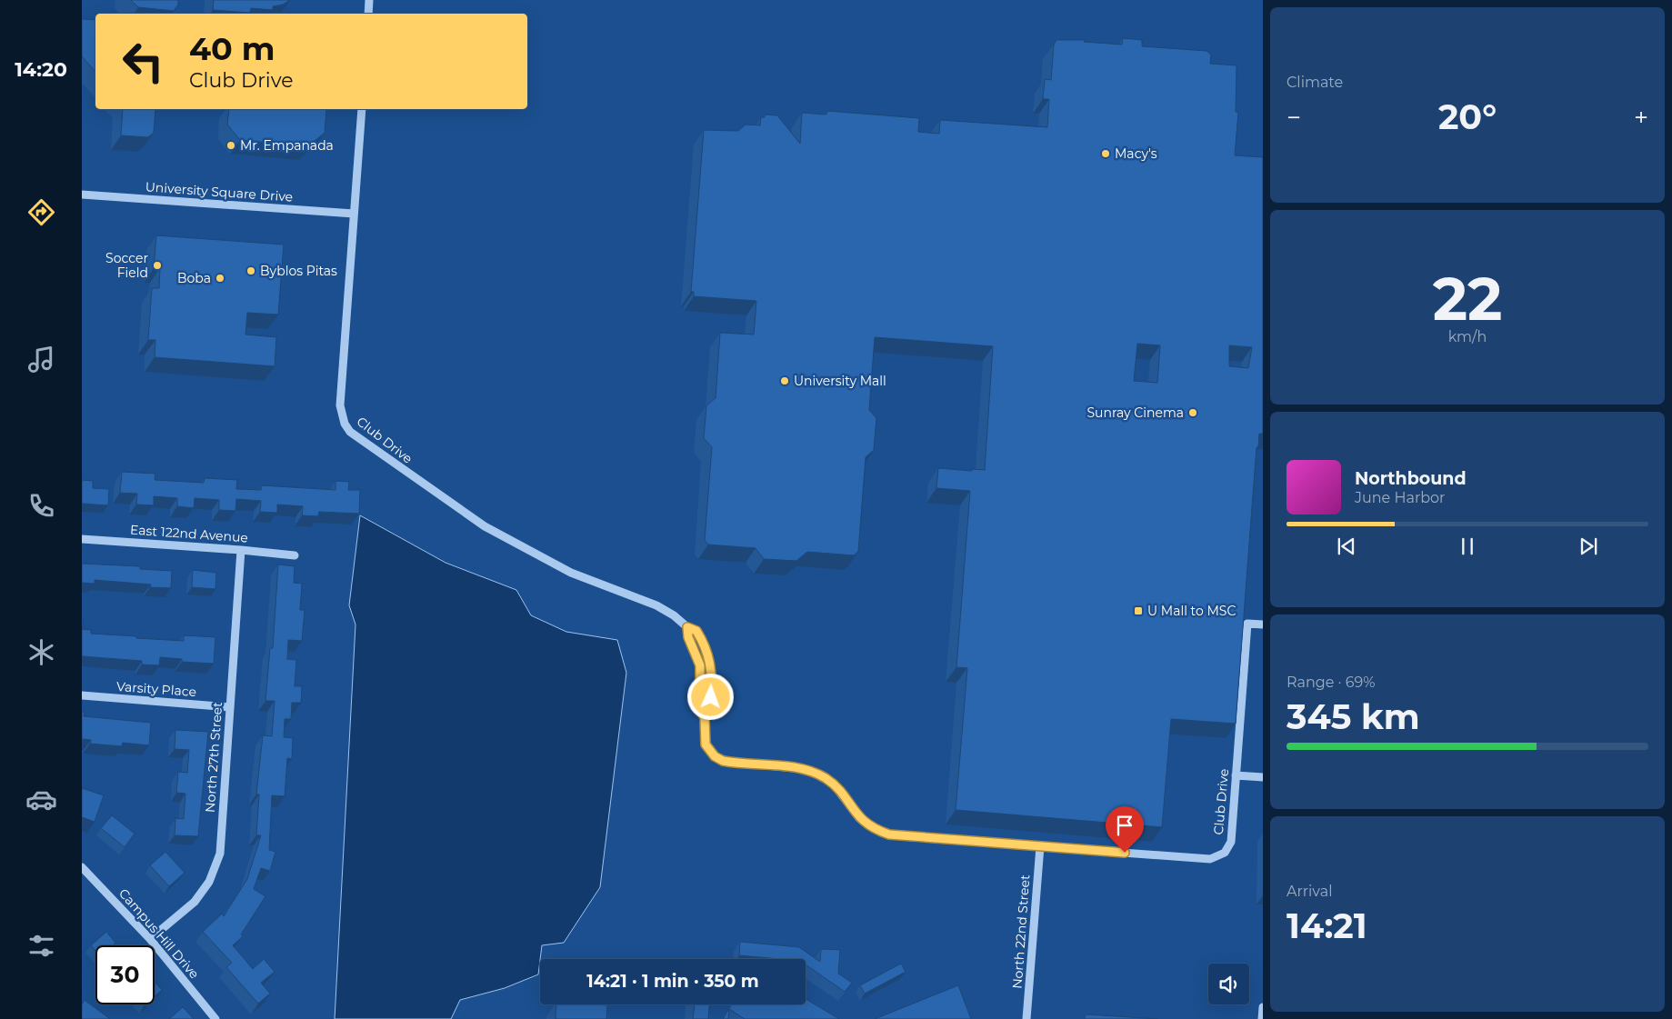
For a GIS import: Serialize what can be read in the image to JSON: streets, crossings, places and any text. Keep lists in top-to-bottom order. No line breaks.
{"streets":{"street":["University Square Drive","Club Drive","East 122nd Avenue","Varsity Place","North 27th Street","North 22nd Street","Campus Hill Drive"]},"crossings":[["University Square Drive","Club Drive"],["Club Drive","North 22nd Street"],["East 122nd Avenue","North 27th Street"],["Varsity Place","North 27th Street"],["North 27th Street","Campus Hill Drive"]],"places":{"other":["Mr. Empanada","Macy's","Soccer Field","Byblos Pitas","Boba","University Mall","Sunray Cinema"],"transit":["U Mall to MSC"]},"page":{"tabs":"14:20","tile":["Climate",["22","km/h"],["Range · 69%","345 km"],["Arrival","14:21"]],"turn":["40 m","Club Drive"],"heat":["−","20°","+"],"song":["Northbound","June Harbor"],"limit":"30","trip":"14:21 · 1 min · 350 m"}}
